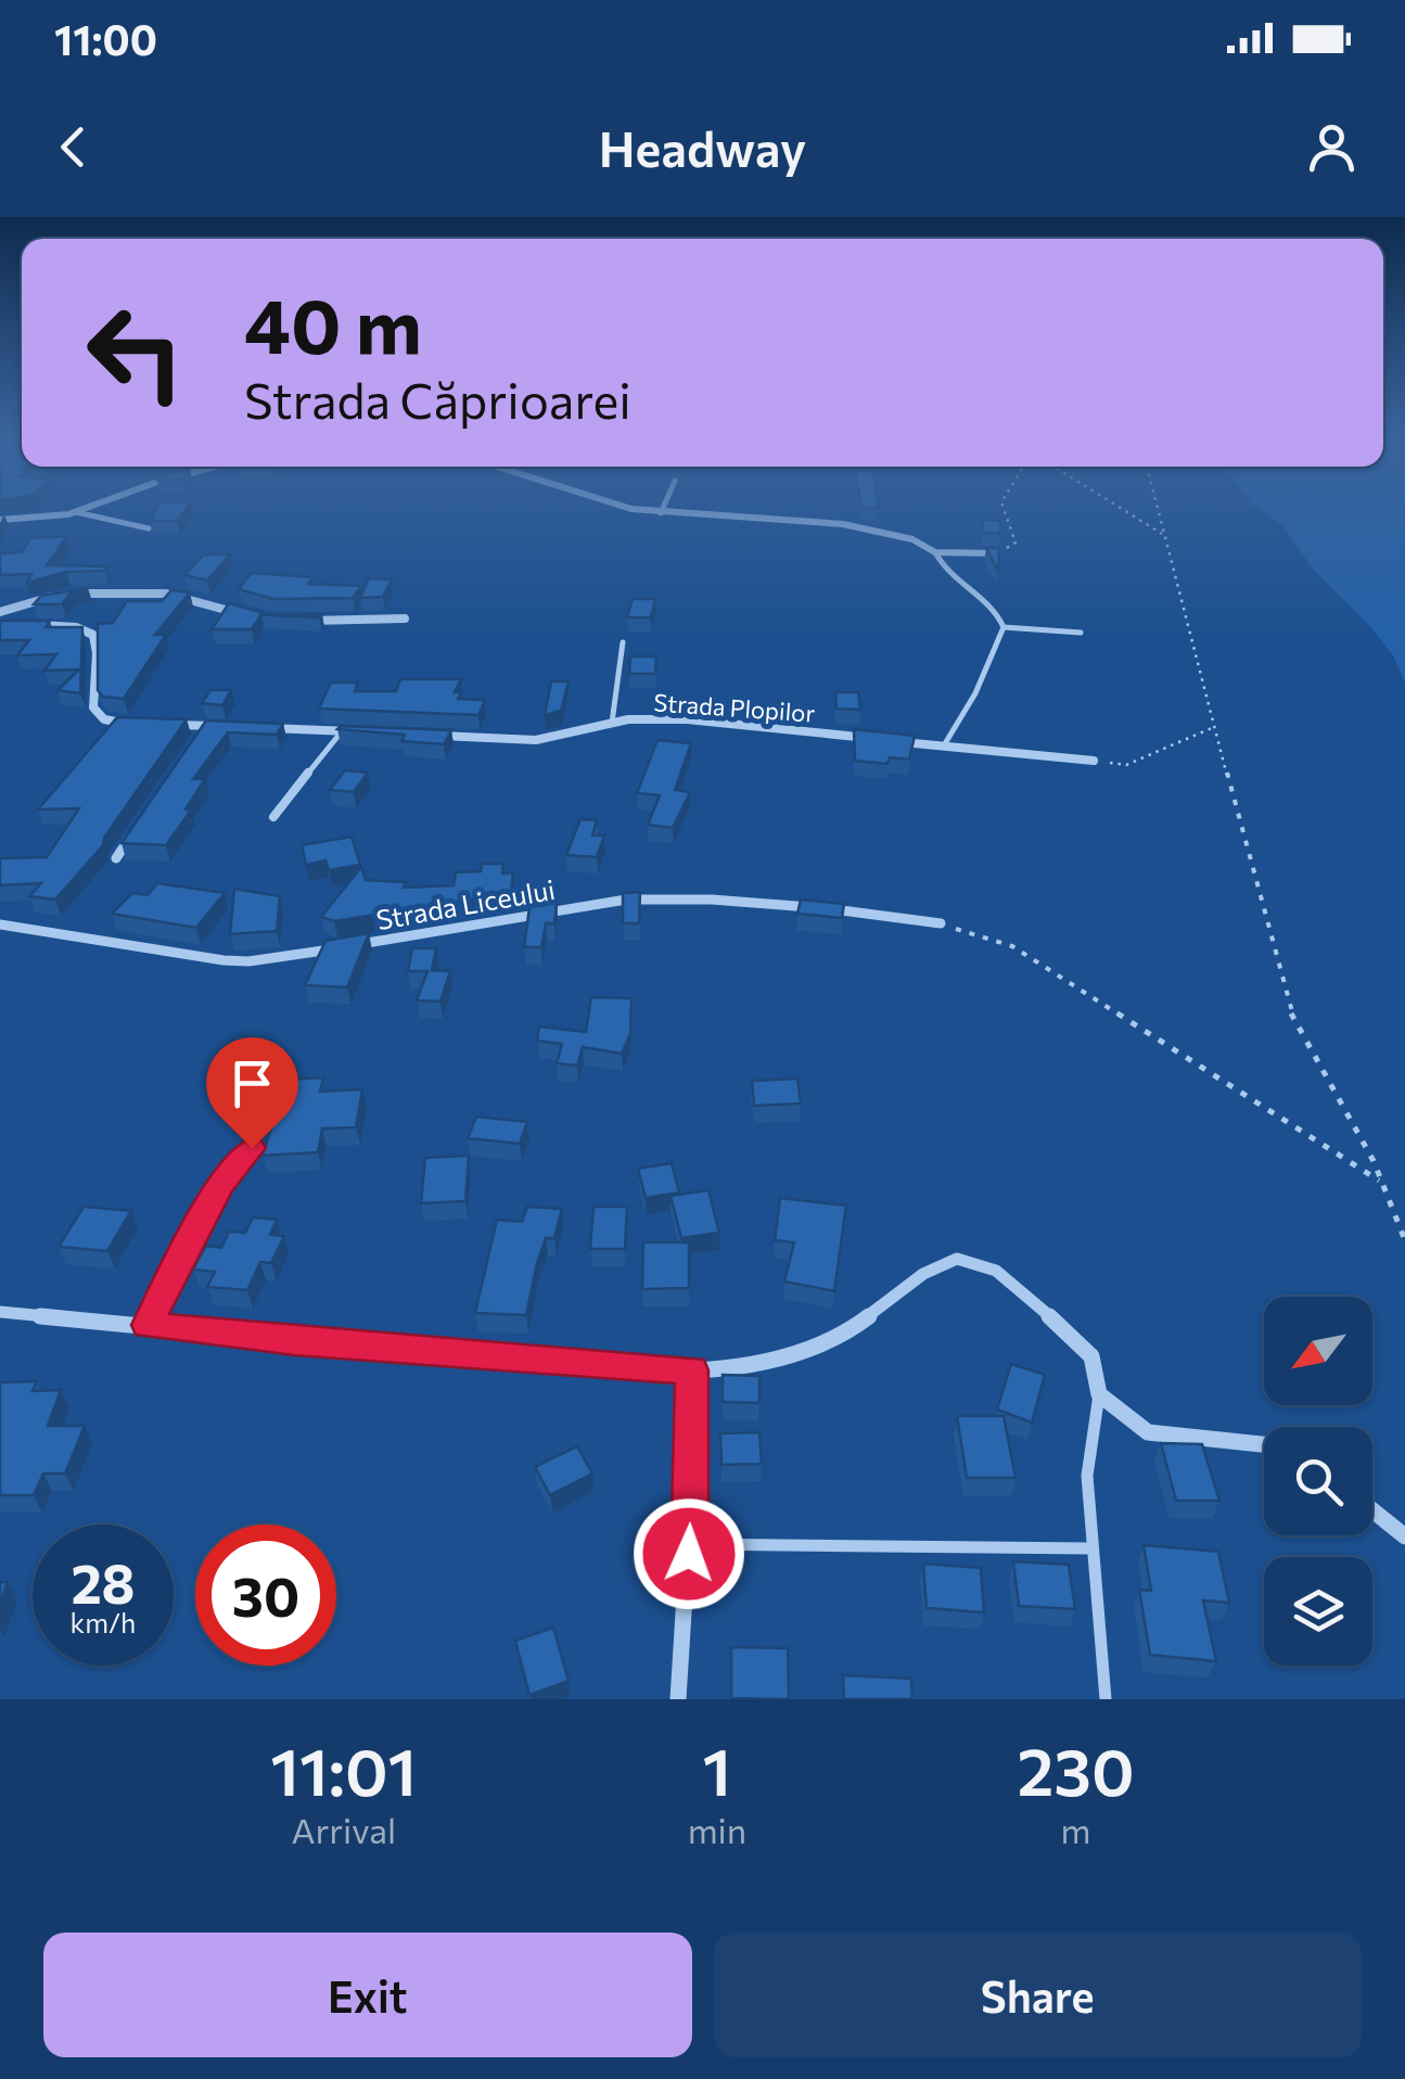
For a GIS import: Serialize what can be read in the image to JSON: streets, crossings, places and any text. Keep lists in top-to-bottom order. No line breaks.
{"streets":{"street":["Strada Plopilor","Strada Liceului"]},"north":"bottom left","page":{"status":"11:00","header":"Headway","turn":["40 m","Strada Căprioarei"],"speed":"28 km/h","limit":"30","eta":["11:01","Arrival","1","min","230","m"],"buttons":["Exit","Share"]}}
